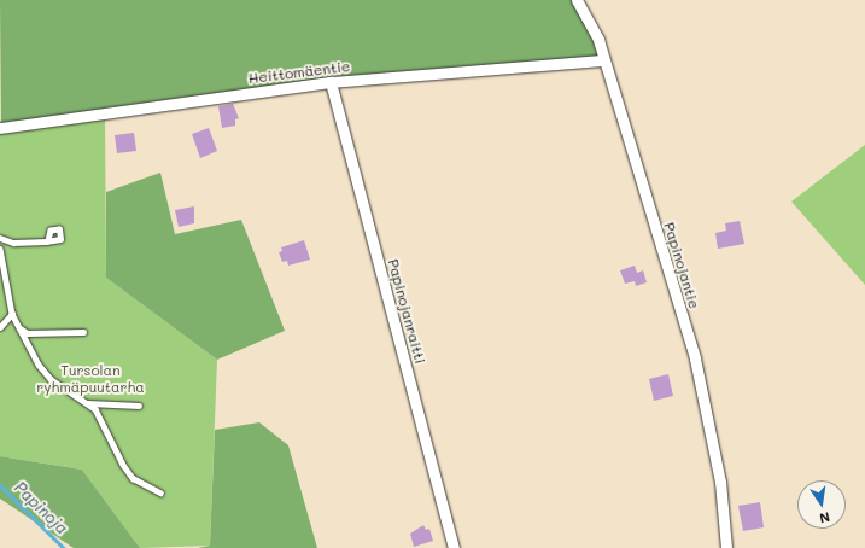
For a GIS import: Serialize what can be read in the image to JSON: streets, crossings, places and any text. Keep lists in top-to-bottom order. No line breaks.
{"streets":{"street":["Heittomäentie","Papinojantie","Papinojanraitti"]},"crossings":[["Heittomäentie","Papinojantie"],["Heittomäentie","Papinojanraitti"]],"water":["Papinoja"],"parks":["Tursolan ryhmäpuutarha"],"north":"bottom"}
